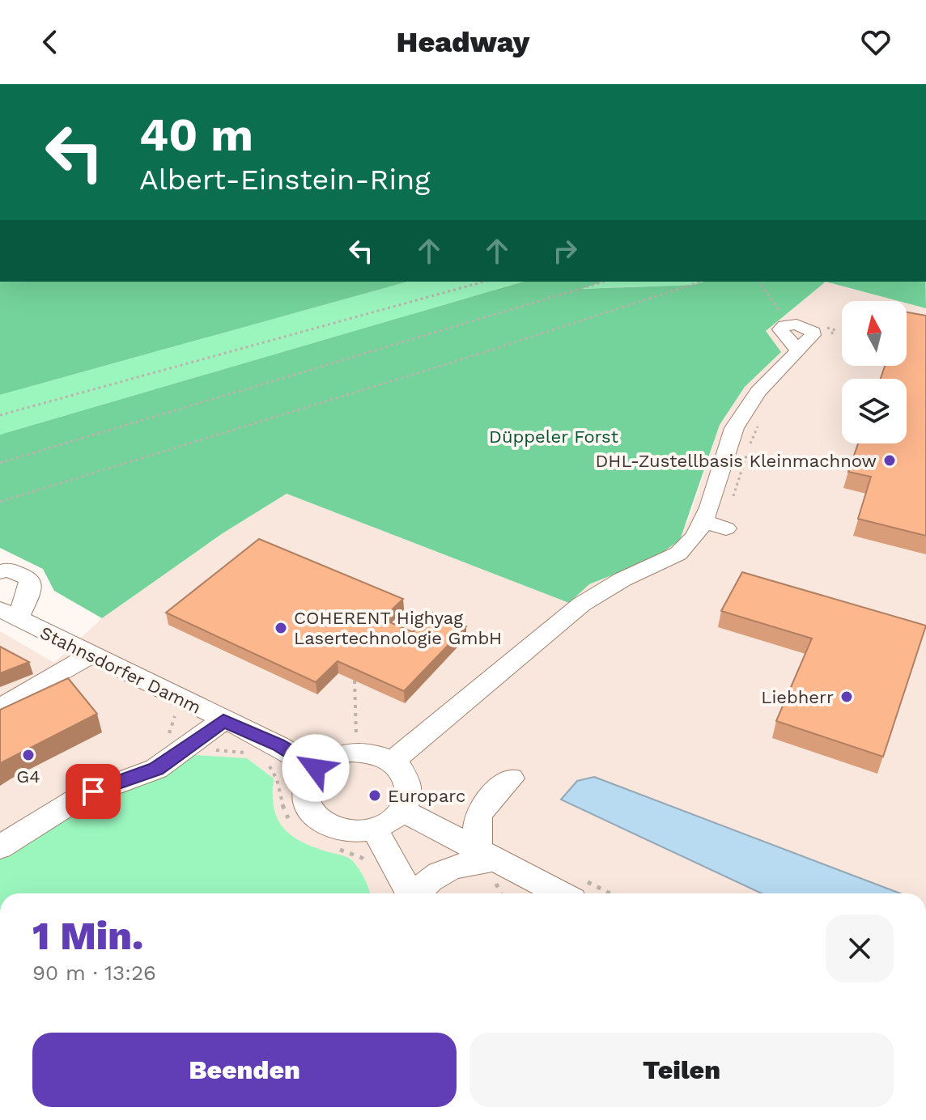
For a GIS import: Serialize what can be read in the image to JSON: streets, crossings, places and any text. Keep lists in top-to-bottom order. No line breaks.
{"streets":{"street":["Stahnsdorfer Damm"]},"parks":["Düppeler Forst"],"places":["DHL-Zustellbasis Kleinmachnow","COHERENT Highyag Lasertechnologie GmbH","Liebherr","G4","Europarc"],"north":"top","page":{"header":"Headway","turn":["40 m","Albert-Einstein-Ring"],"heading":["1 Min.","90 m · 13:26"],"buttons":["Beenden","Teilen"]}}
